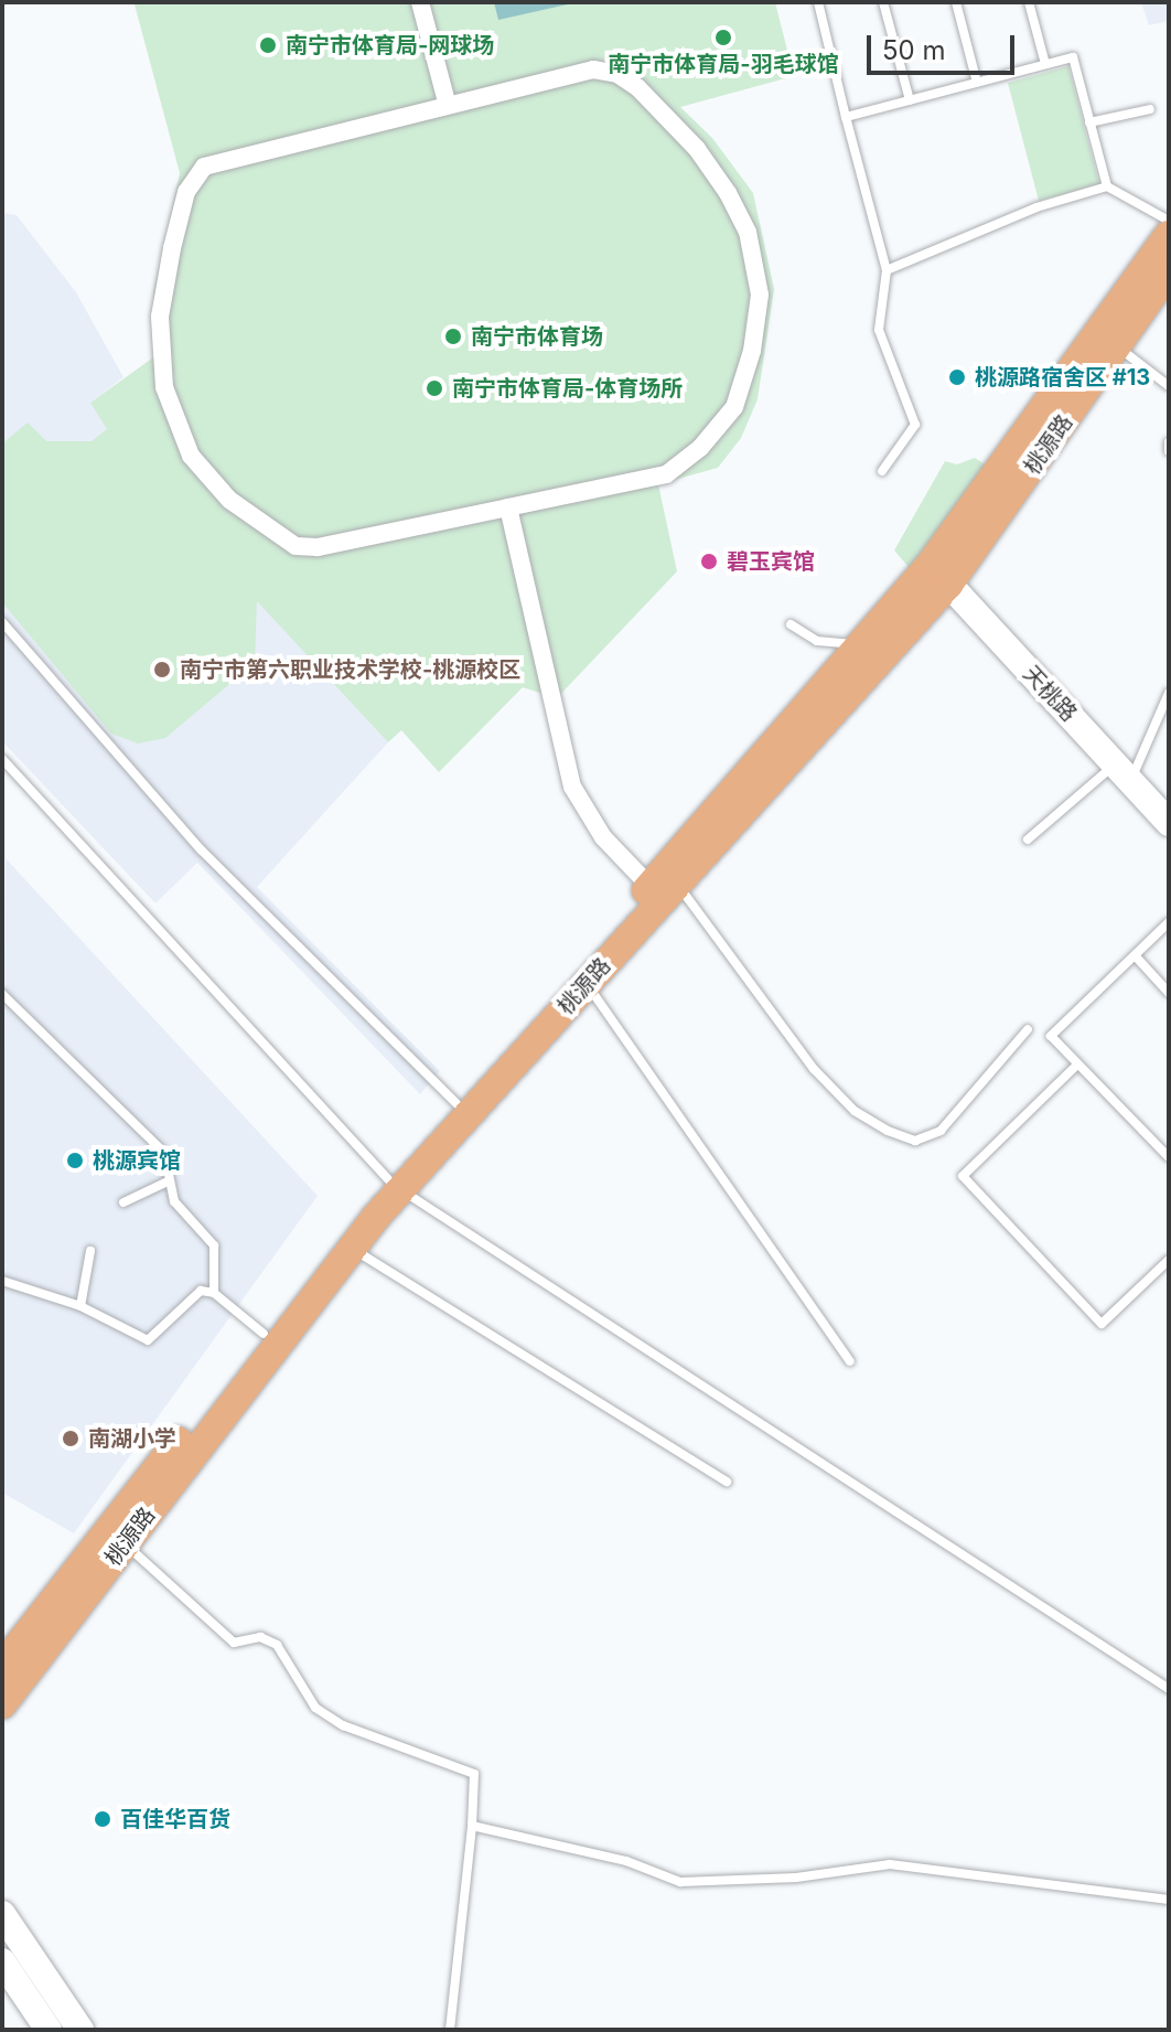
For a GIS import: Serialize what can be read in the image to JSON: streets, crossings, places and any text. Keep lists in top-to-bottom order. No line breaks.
{"streets":{"main road":["桃源路","天桃路"]},"crossings":[["桃源路","天桃路"]],"places":["南宁市体育局-羽毛球馆","南宁市体育局-网球场","南宁市体育场","桃源路宿舍区 #13","南宁市体育局-体育场所","碧玉宾馆","南宁市第六职业技术学校-桃源校区","桃源宾馆","南湖小学","百佳华百货"],"scale_bar":"50 m"}
